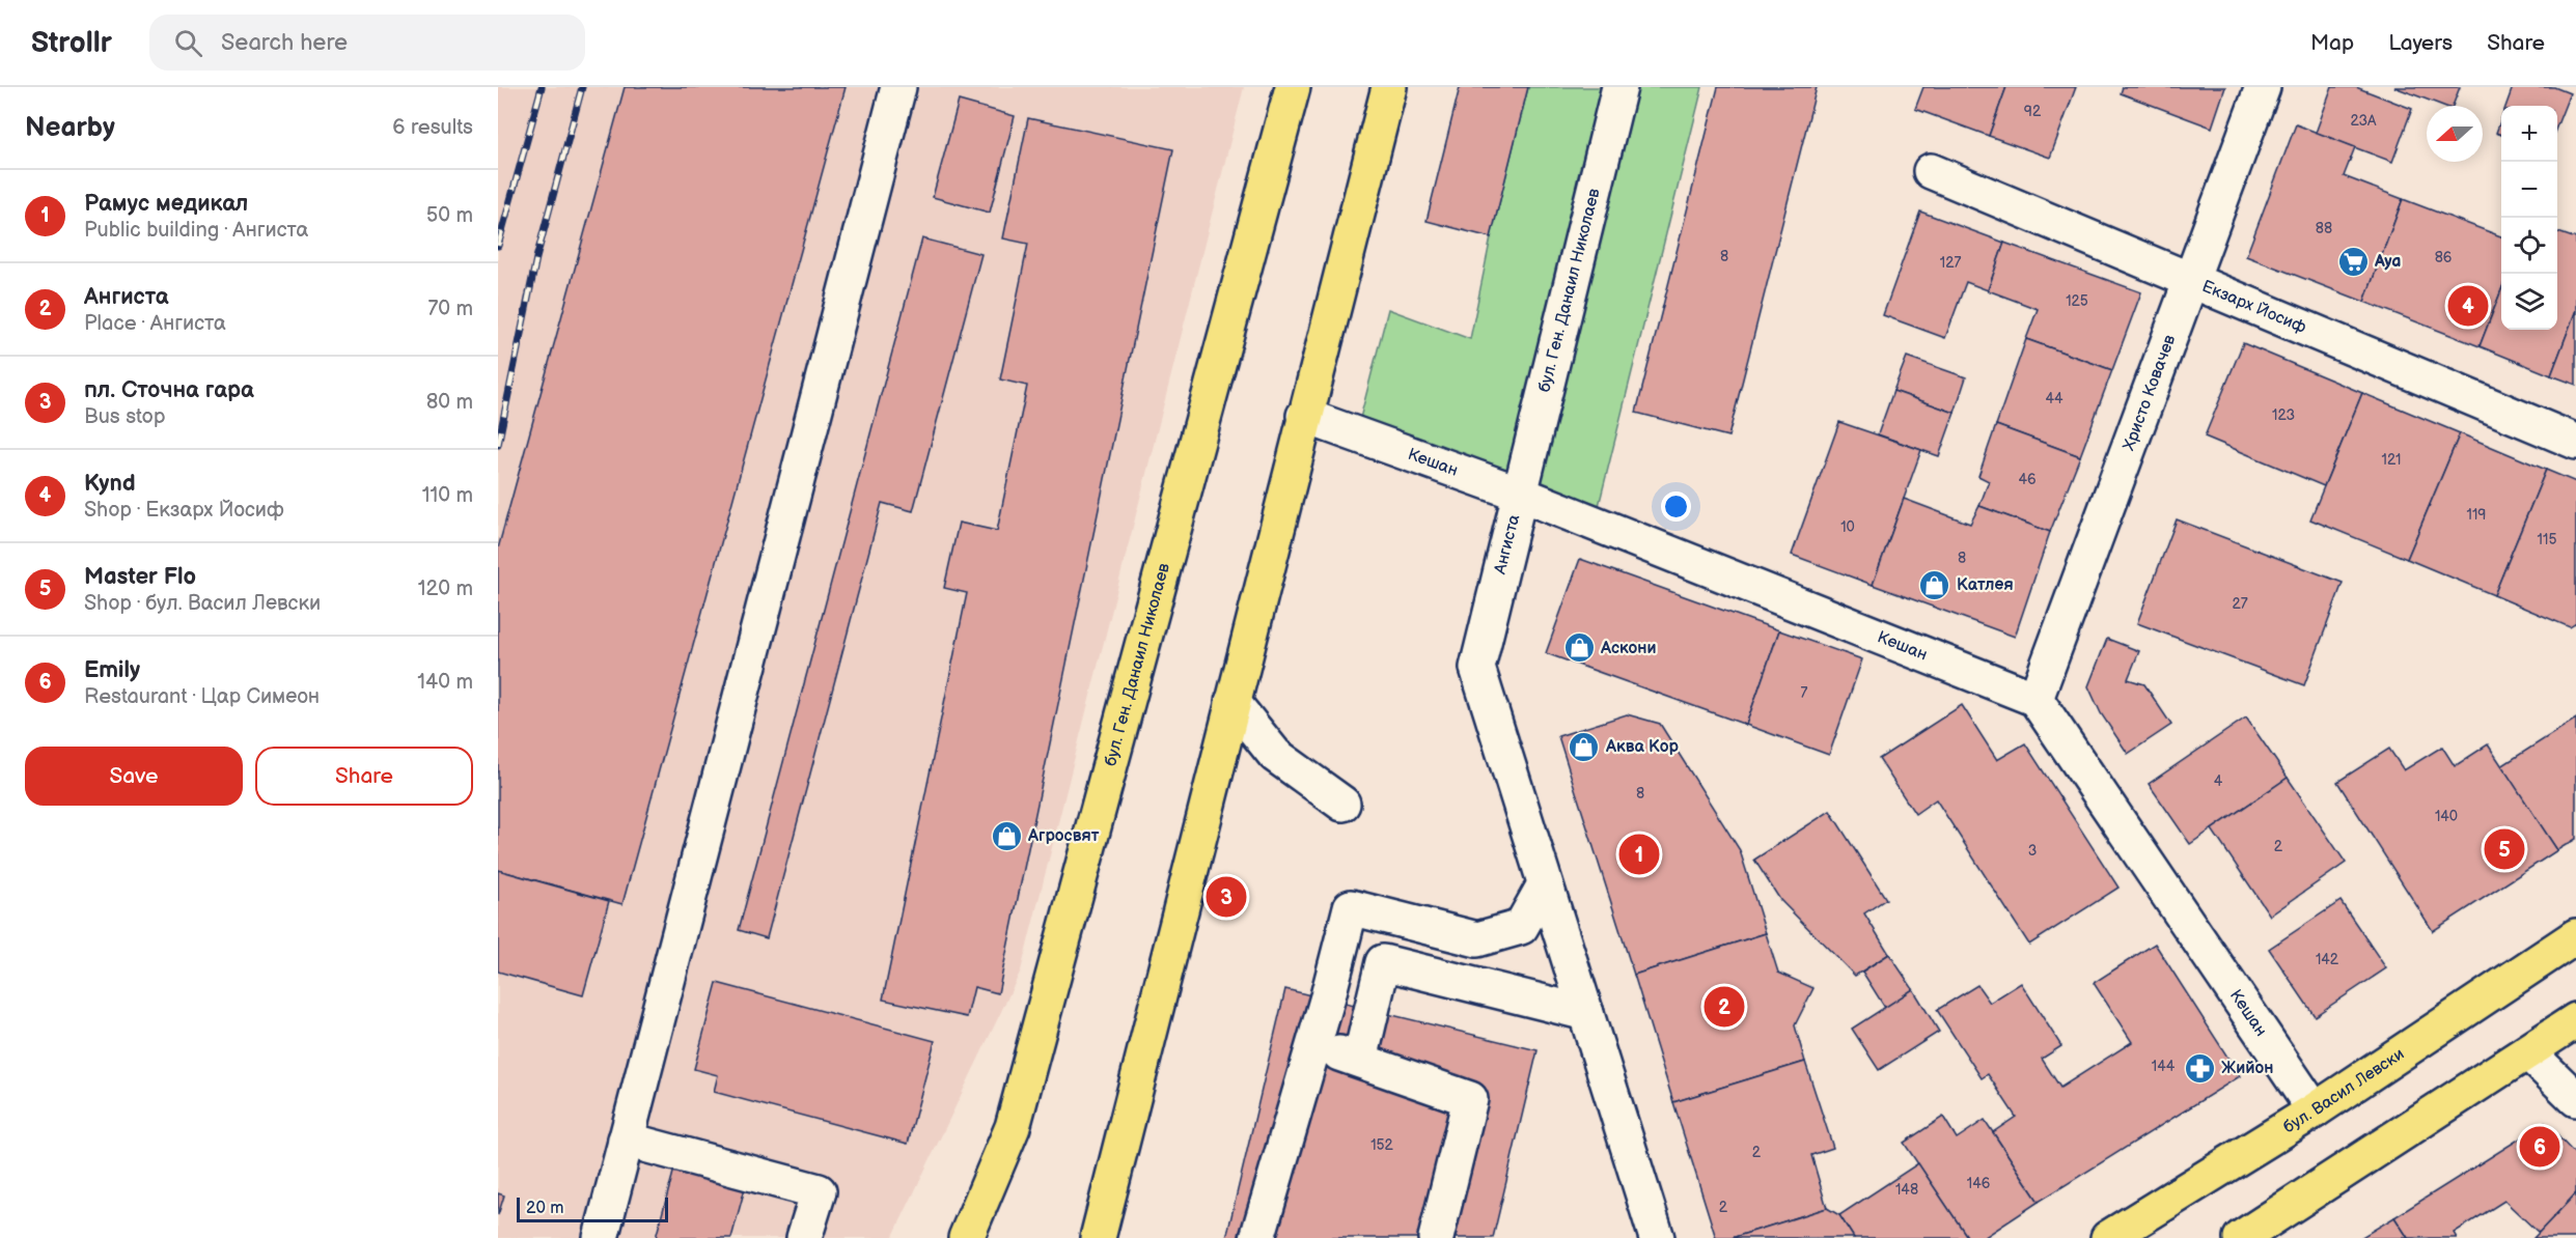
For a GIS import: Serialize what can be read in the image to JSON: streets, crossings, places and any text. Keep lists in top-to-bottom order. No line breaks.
{"streets":{"main road":["бул. Ген. Данаил Николаев","бул. Васил Левски"],"street":["Екзарх Йосиф","Христо Ковачев","Кешан","Ангиста"]},"crossings":[["бул. Ген. Данаил Николаев","Кешан"],["бул. Ген. Данаил Николаев","Ангиста"],["Екзарх Йосиф","Христо Ковачев"],["Христо Ковачев","Кешан"],["Кешан","Ангиста"],["Кешан","бул. Васил Левски"]],"places":{"supermarket":["Aya"],"shop":["Катлея","Аскони","Аква Кор","Агросвят"],"pharmacy":["Жийон"]},"house_numbers":["92","23А","88","8","86","127","125","44","123","121","46","119","10","115","8","27","7","4","8","140","2","3","142","144","152","2","146","148","2"],"scale_bar":"20 m","north":"left","page":{"header":"Strollr","search":"Search here","nav":["Map","Layers","Share"],"heading":["Nearby","6 results"],"map_buttons":["+","−"],"list":[{"mark":"1","name":"Рамус медикал","note":"Public building · Ангиста","value":"50 m"},{"mark":"2","name":"Ангиста","note":"Place · Ангиста","value":"70 m"},{"mark":"3","name":"пл. Сточна гара","note":"Bus stop","value":"80 m"},{"mark":"4","name":"Kynd","note":"Shop · Екзарх Йосиф","value":"110 m"},{"mark":"5","name":"Master Flo","note":"Shop · бул. Васил Левски","value":"120 m"},{"mark":"6","name":"Emily","note":"Restaurant · Цар Симеон","value":"140 m"}],"pins":["4","5","1","3","2","6"],"buttons":["Save","Share"],"scale":"20 m"}}
